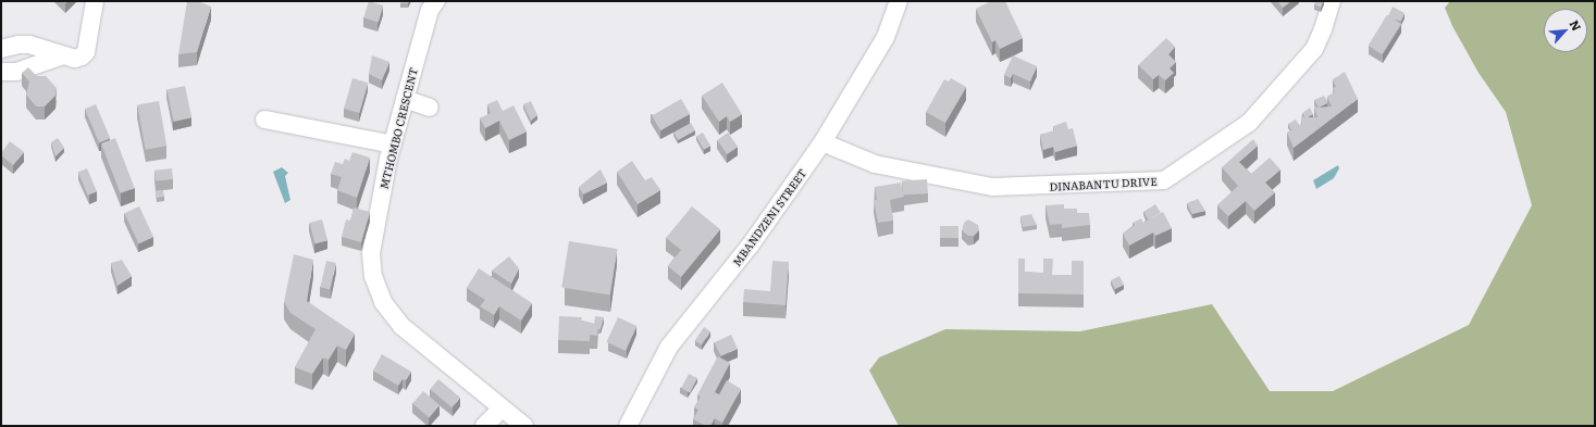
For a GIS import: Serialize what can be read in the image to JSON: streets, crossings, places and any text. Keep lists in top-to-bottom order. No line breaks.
{"streets":{"street":["MTHOMBO CRESCENT","DINABANTU DRIVE","MBANDZENI STREET"]},"crossings":[["DINABANTU DRIVE","MBANDZENI STREET"]],"north":"top right"}
